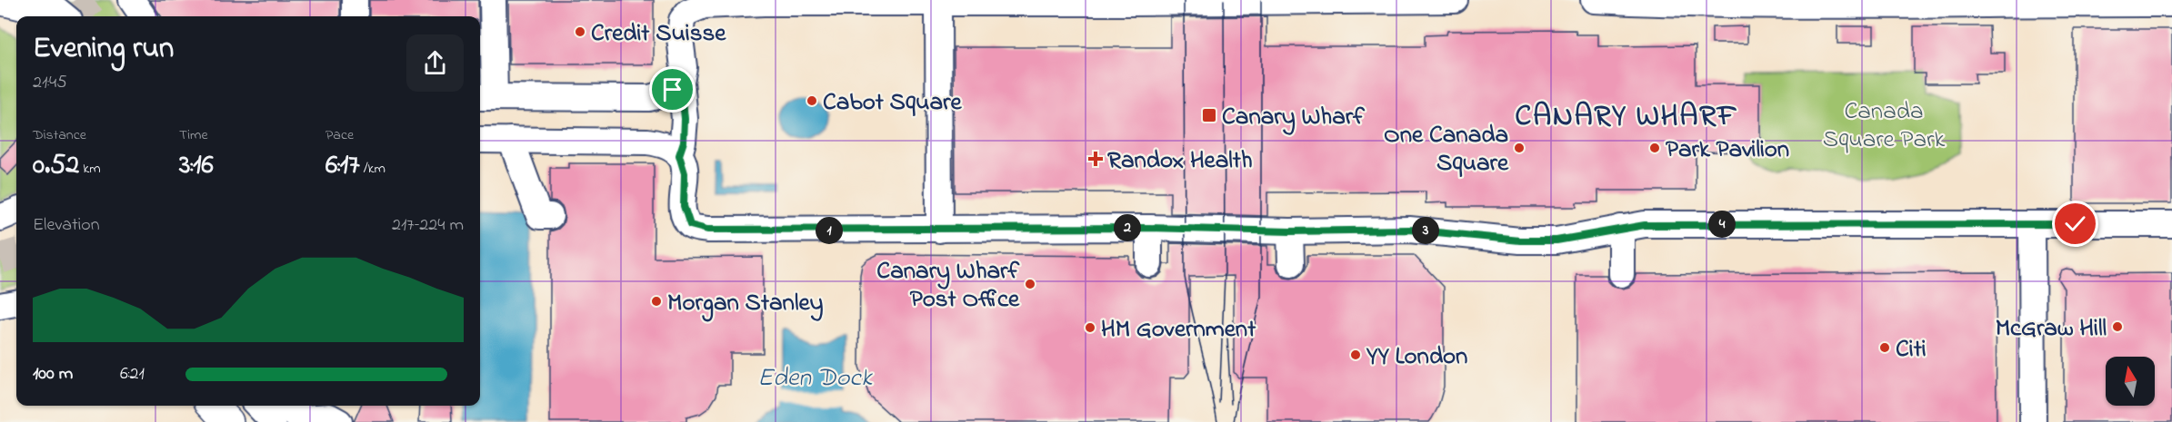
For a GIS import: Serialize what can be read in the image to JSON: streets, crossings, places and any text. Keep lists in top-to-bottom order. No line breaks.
{"districts":["CANARY WHARF"],"water":["Eden Dock"],"parks":["Canada Square Park"],"places":{"other":["Credit Suisse","Cabot Square","One Canada Square","Park Pavilion","Canary Wharf Post Office","Morgan Stanley","McGraw Hill","HM Government","Citi","YY London"],"transit":["Canary Wharf"],"health":["Randox Health"]},"north":"top","page":{"heading":["Evening run","21:45"],"stats":[["Distance","0.52 km"],["Time","3:16"],["Pace","6:17 /km"]],"chart":["Elevation","217–224 m"],"pins":["4","2","1","3"],"list":[{"name":"100 m","note":"6:21"}]}}
